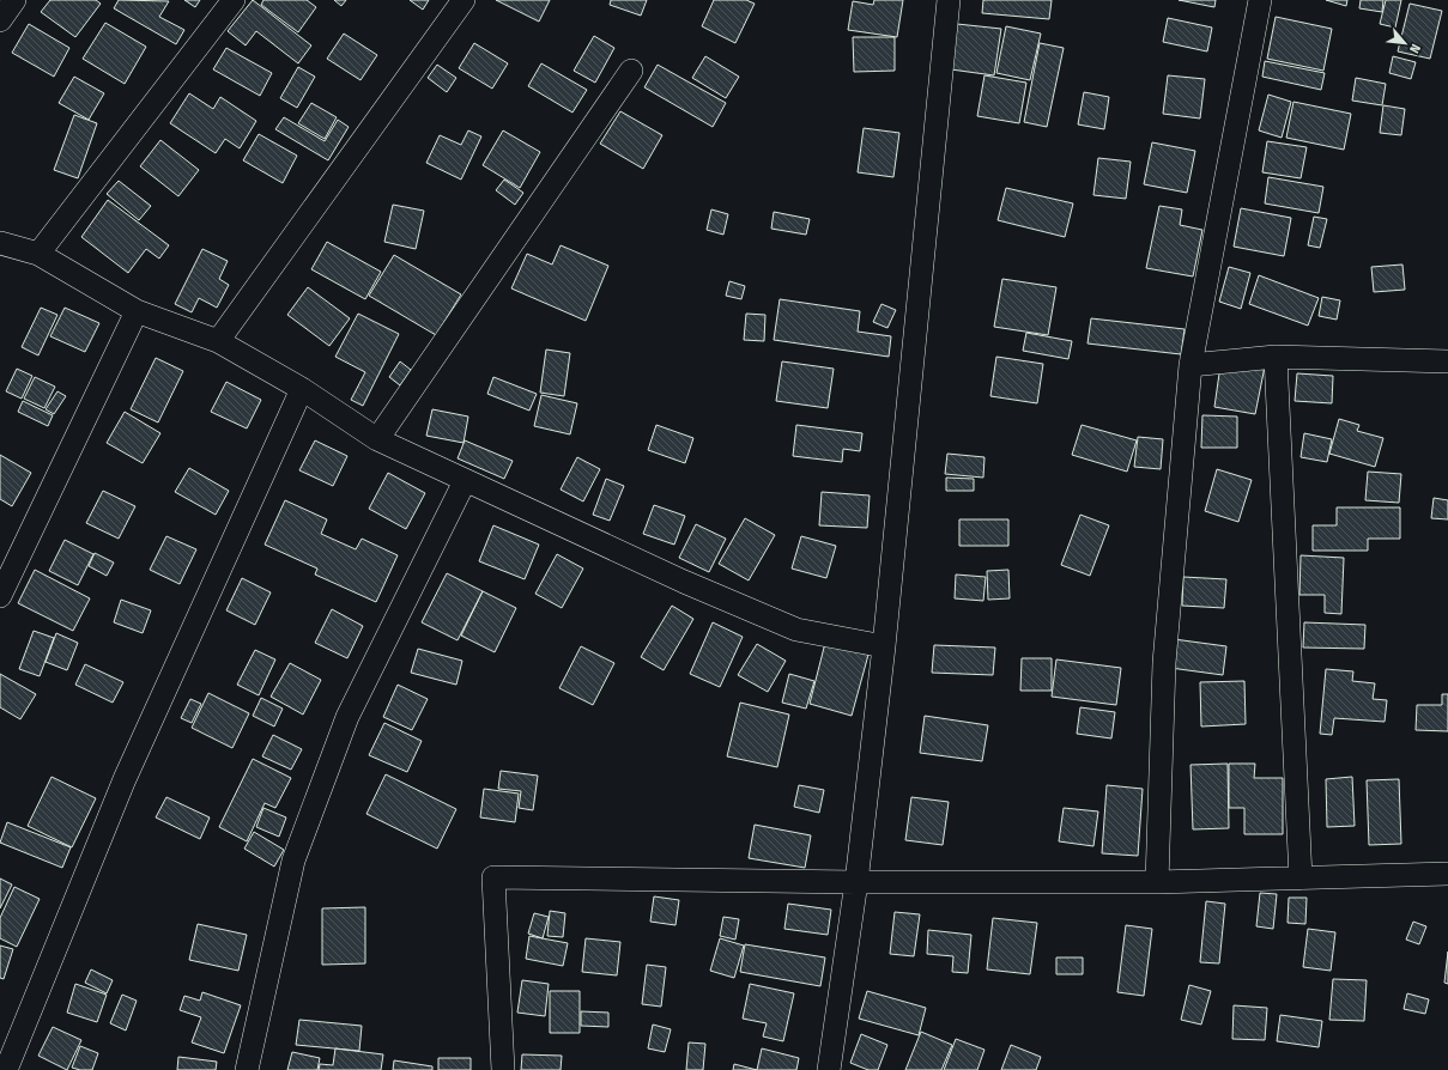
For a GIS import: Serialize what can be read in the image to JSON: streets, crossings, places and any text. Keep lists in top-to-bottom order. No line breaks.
{"north":"bottom right"}
